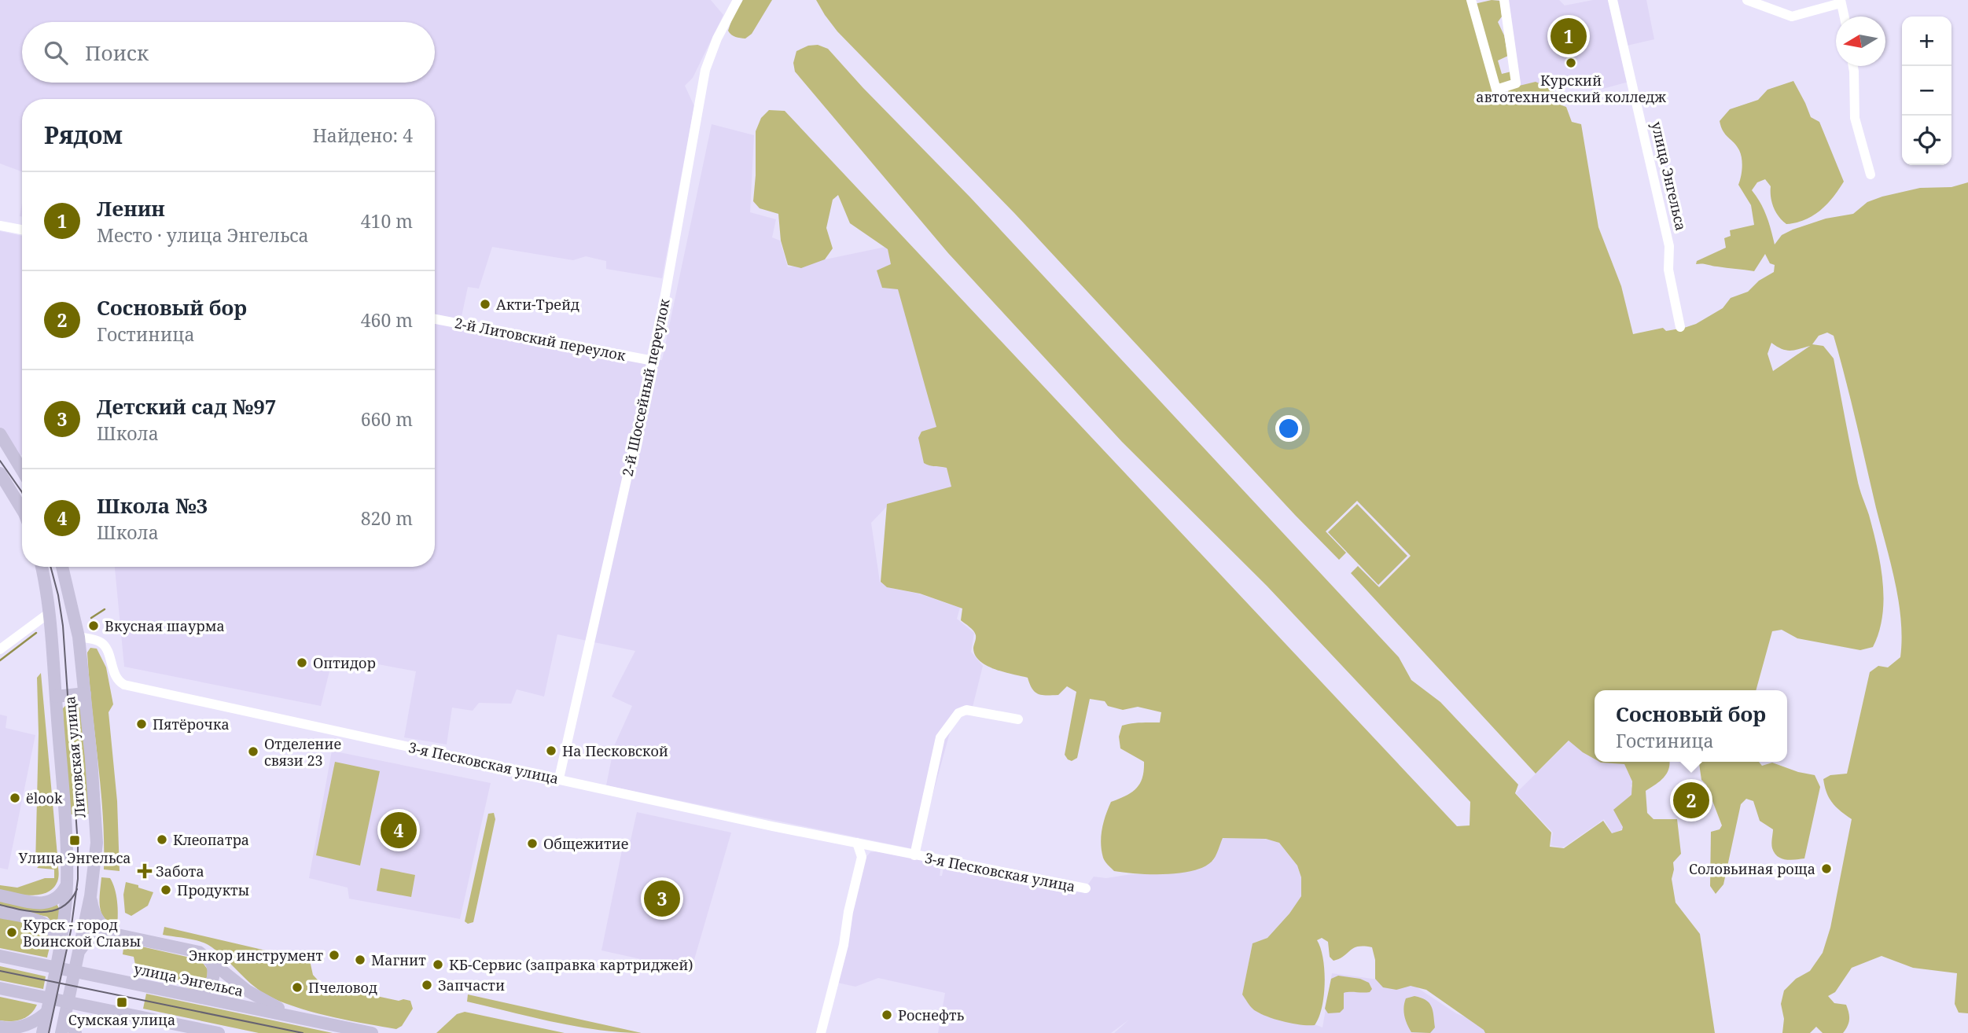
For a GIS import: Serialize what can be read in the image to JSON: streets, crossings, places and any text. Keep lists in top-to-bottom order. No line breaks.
{"streets":{"main road":["улица Энгельса","Литовская улица"],"street":["2-й Литовский переулок","2-й Шоссейный переулок","3-я Песковская улица"]},"crossings":[["2-й Литовский переулок","2-й Шоссейный переулок"],["2-й Шоссейный переулок","3-я Песковская улица"],["Литовская улица","3-я Песковская улица"]],"places":{"other":["Курский автотехнический колледж","Акти-Трейд","Вкусная шаурма","Оптидор","Пятёрочка","На Песковской","Отделение связи 23","ёlook","Клеопатра","Общежитие","Соловьиная роща","Продукты","Курск - город Воинской Славы","Энкор инструмент","Магнит","КБ-Сервис (заправка картриджей)","Запчасти","Пчеловод","Роснефть"],"transit":["Улица Энгельса","Сумская улица"],"health":["Забота"]},"north":"left","page":{"pins":["1","2","4","3"],"map_buttons":["+","−"],"search":"Поиск","heading":["Рядом","Найдено: 4"],"list":[{"mark":"1","name":"Ленин","note":"Место · улица Энгельса","value":"410 m"},{"mark":"2","name":"Сосновый бор","note":"Гостиница","value":"460 m"},{"mark":"3","name":"Детский сад №97","note":"Школа","value":"660 m"},{"mark":"4","name":"Школа №3","note":"Школа","value":"820 m"}],"popup":["Сосновый бор","Гостиница"]}}
